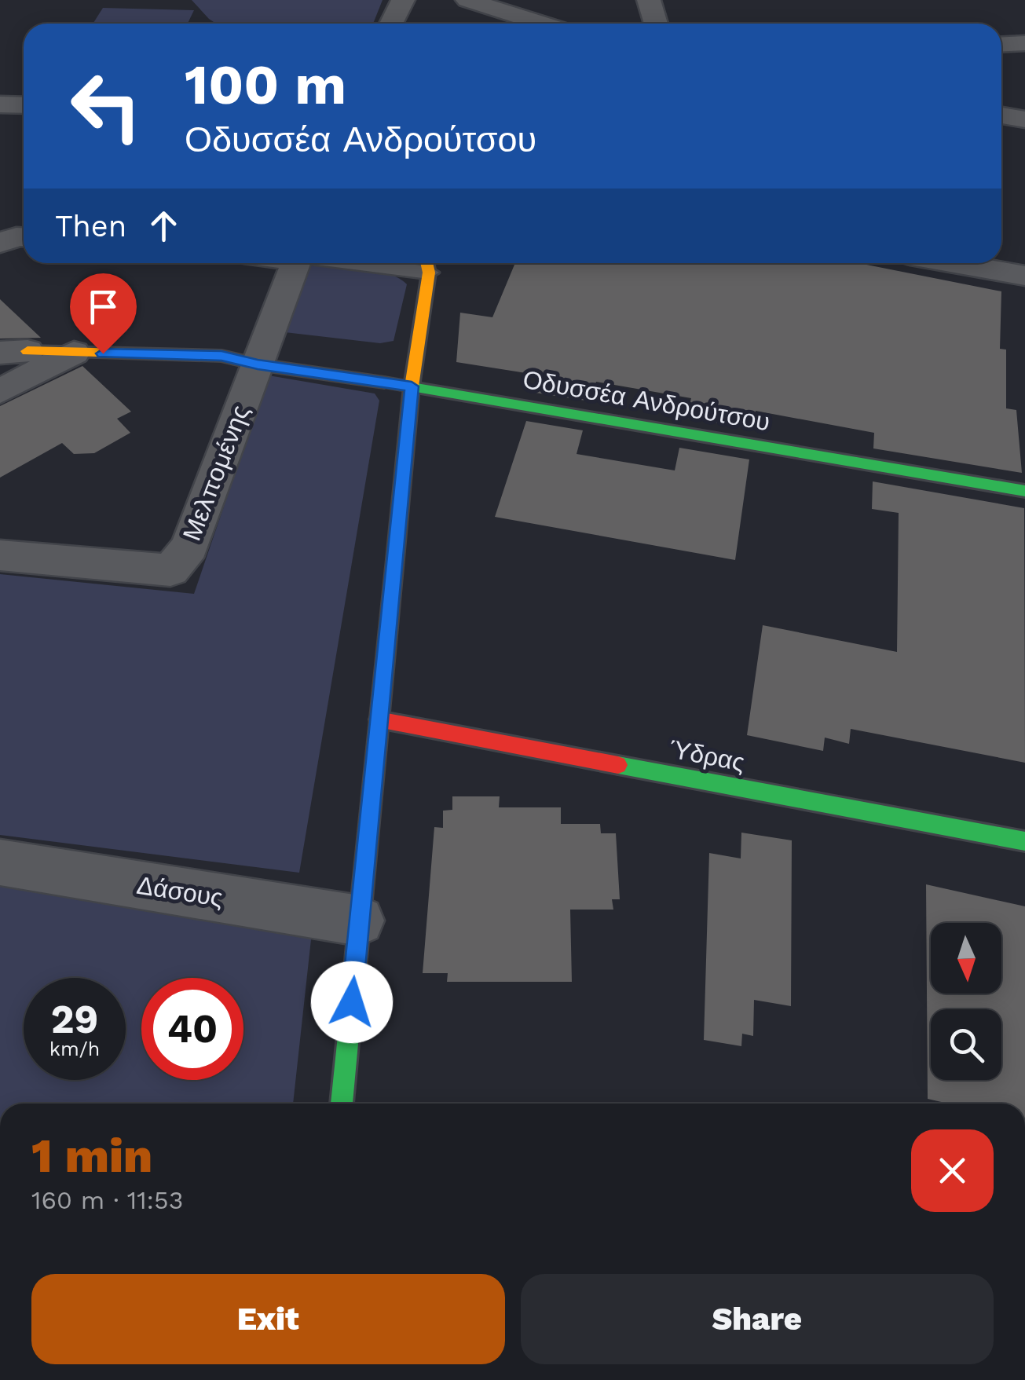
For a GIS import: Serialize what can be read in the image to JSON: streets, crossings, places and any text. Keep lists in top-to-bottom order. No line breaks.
{"streets":{"street":["Οδυσσέα Ανδρούτσου","Μελπομένης","Ύδρας","Δάσους"]},"crossings":[["Οδυσσέα Ανδρούτσου","Μελπομένης"]],"north":"bottom","page":{"turn":["100 m","Οδυσσέα Ανδρούτσου"],"then":"Then","speed":"29 km/h","limit":"40","heading":["1 min","160 m · 11:53"],"buttons":["Exit","Share"]}}
